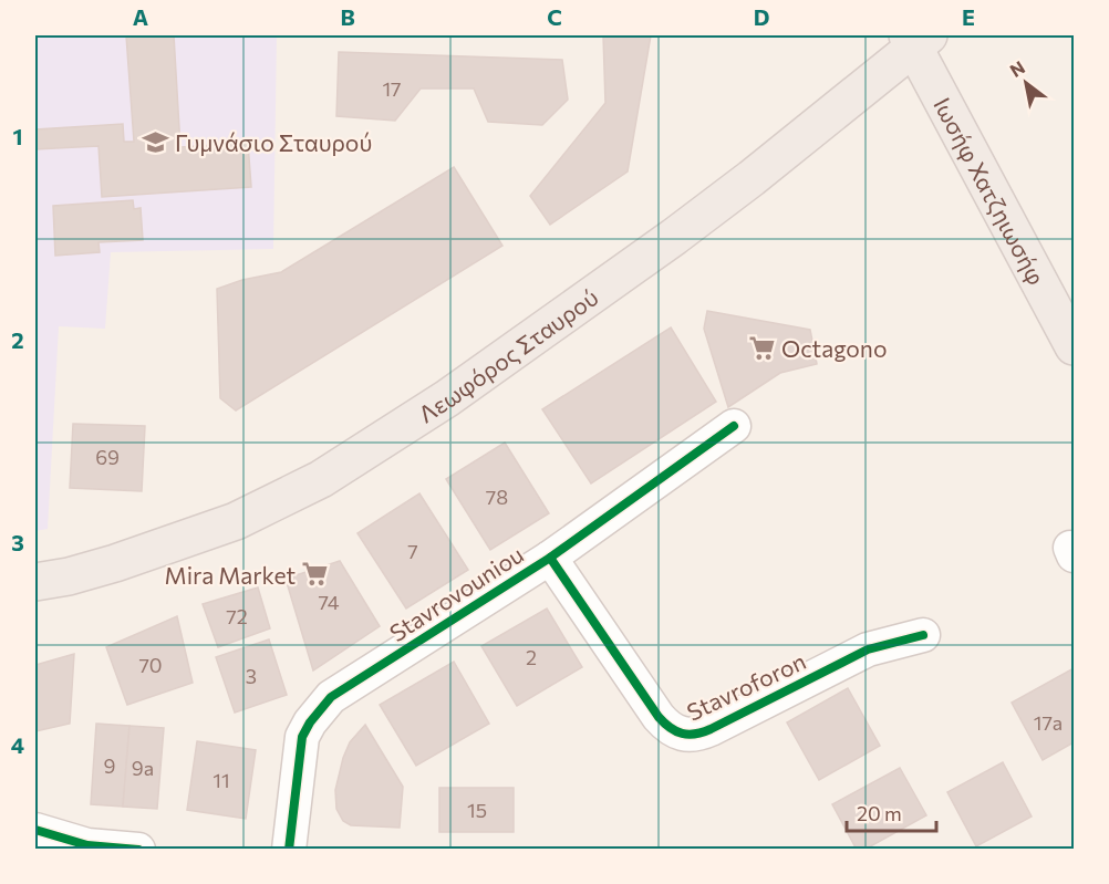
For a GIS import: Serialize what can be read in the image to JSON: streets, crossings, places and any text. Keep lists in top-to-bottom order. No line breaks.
{"streets":{"main road":["Ιωσήφ Χατζηιωσήφ","Λεωφόρος Σταυρού"],"street":["Stavrovouniou","Stavroforon"]},"crossings":[["Ιωσήφ Χατζηιωσήφ","Λεωφόρος Σταυρού"],["Stavrovouniou","Stavroforon"]],"places":{"school or university":["Γυμνάσιο Σταυρού"],"supermarket":["Octagono","Mira Market"]},"house_numbers":["17","69","78","7","74","72","2","70","3","17a","9","9a","11","15"],"scale_bar":"20 m","north":"top left","grid":{"columns":["A","B","C","D","E"],"rows":["1","2","3","4"]}}
